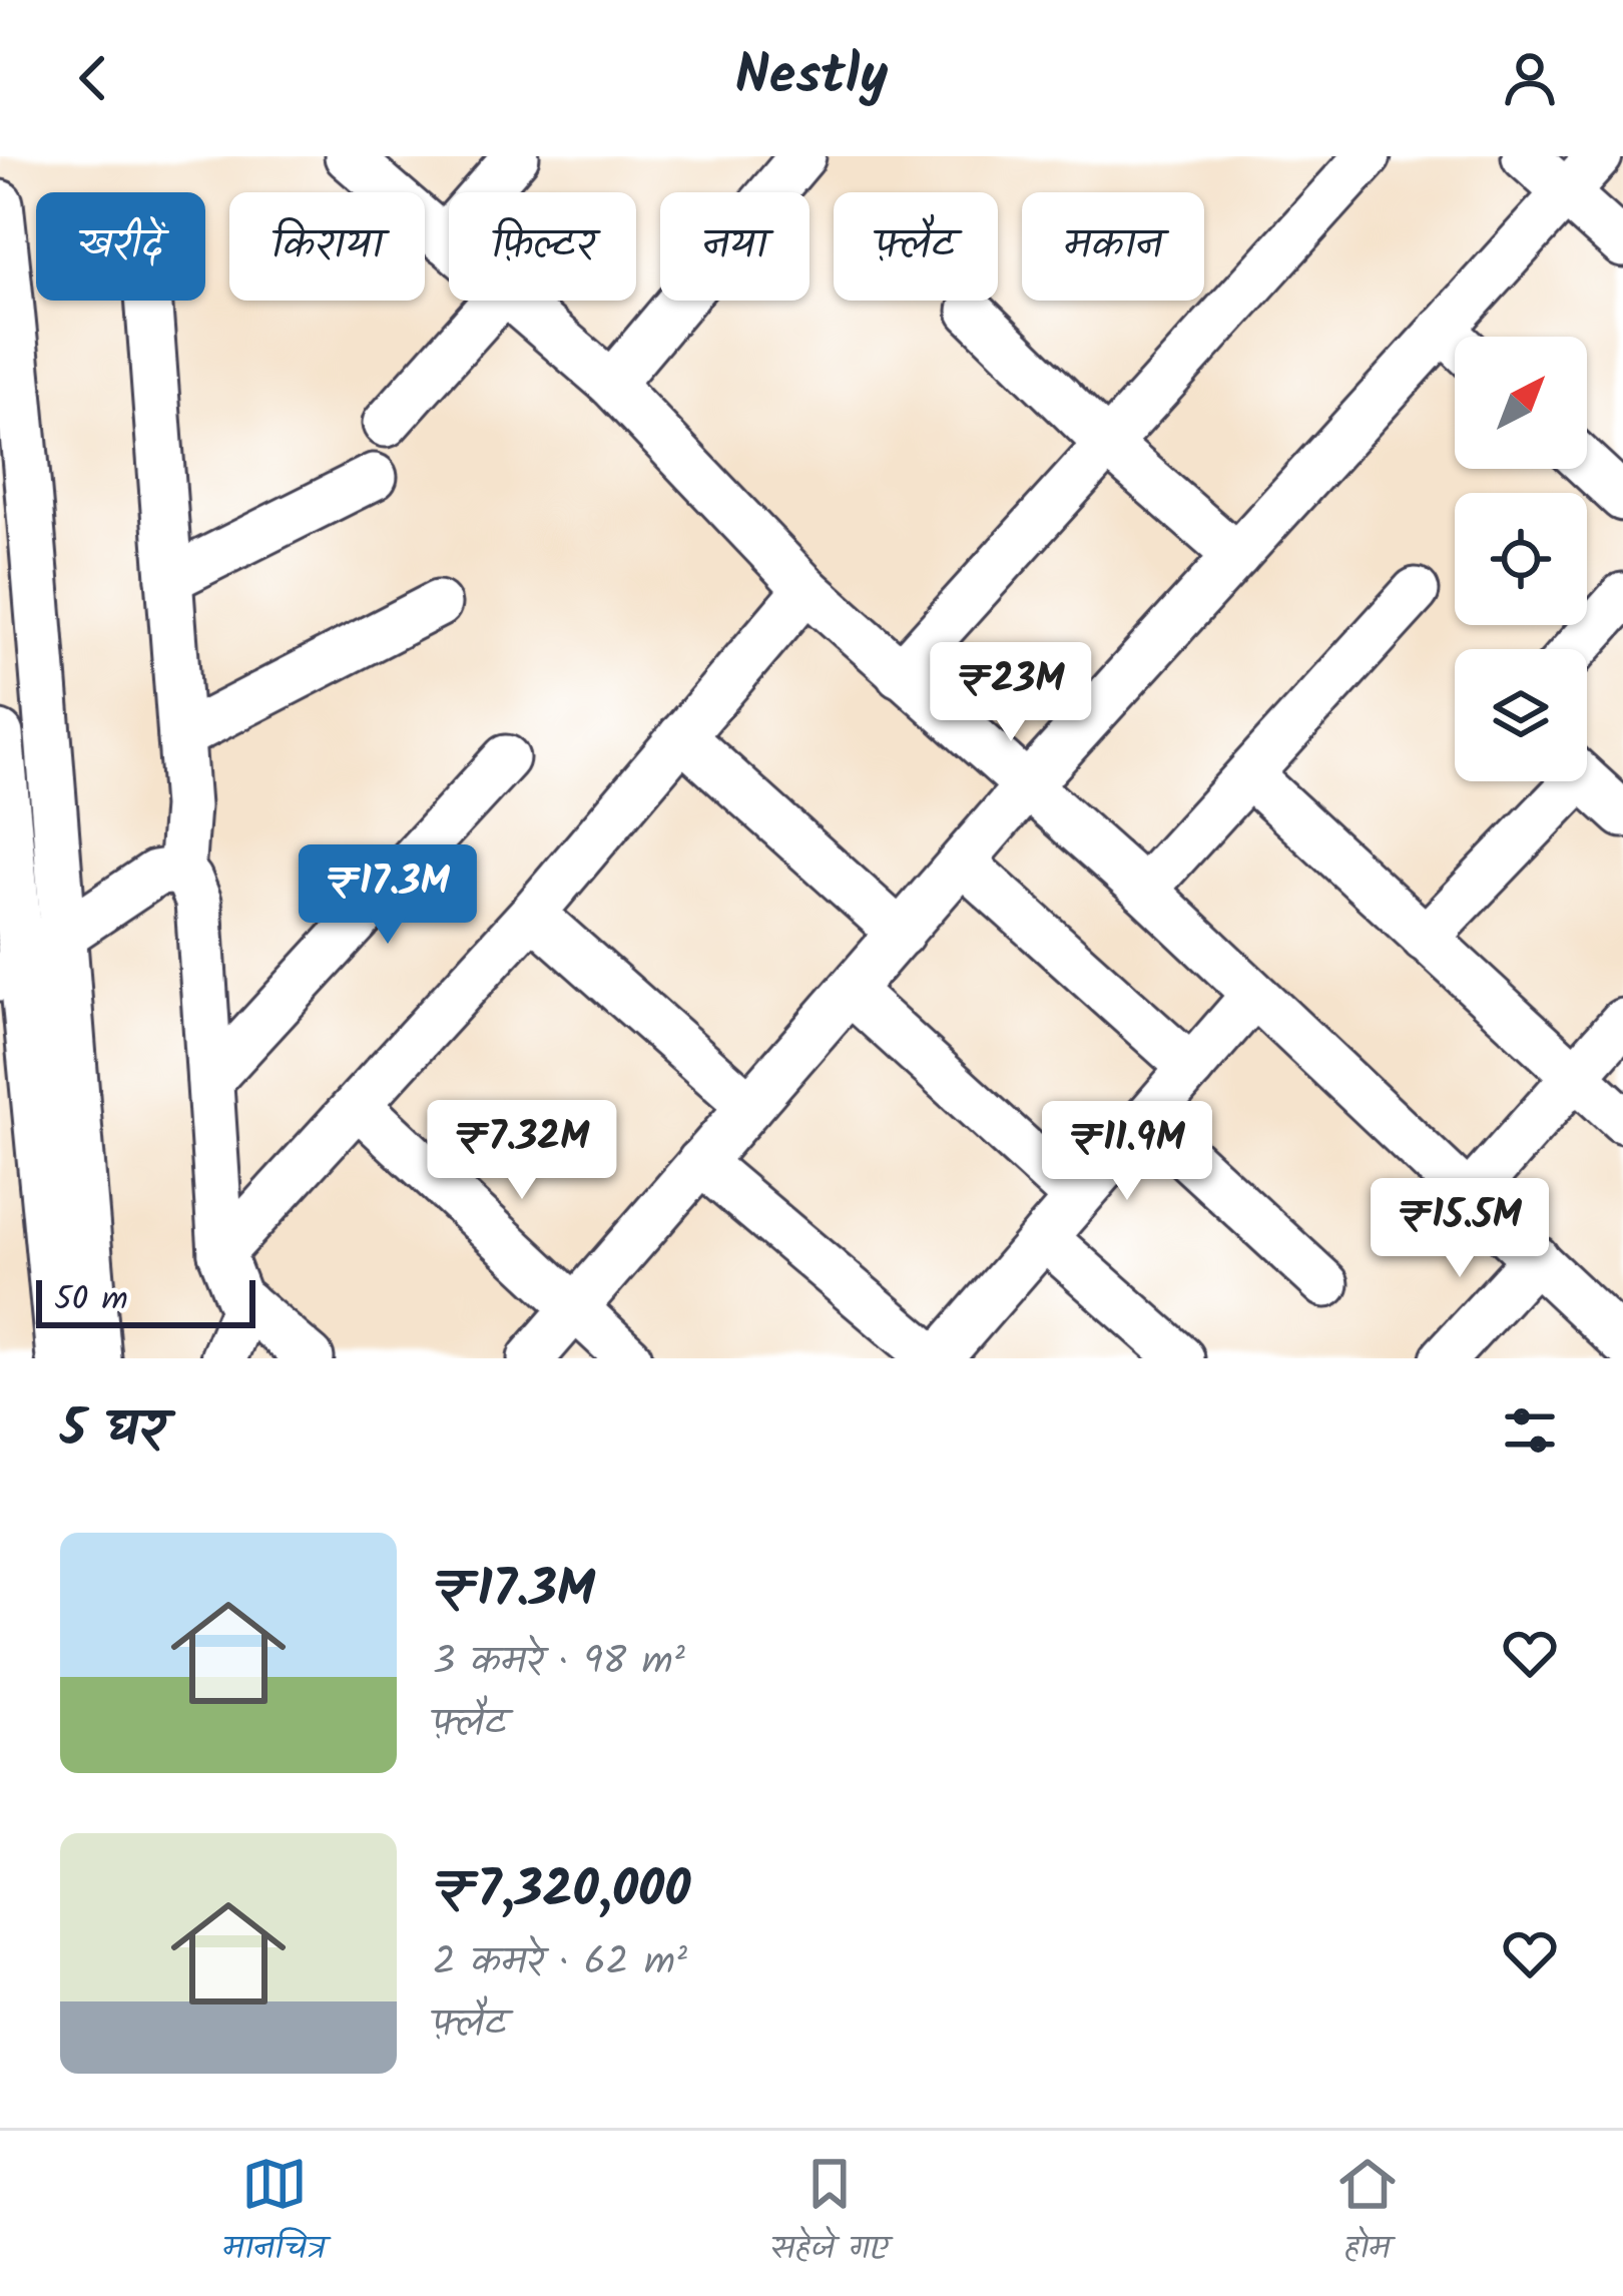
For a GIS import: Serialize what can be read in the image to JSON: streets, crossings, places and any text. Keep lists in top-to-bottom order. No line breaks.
{"scale_bar":"50 m","north":"top right","page":{"header":"Nestly","chip":["खरीदें","किराया","फ़िल्टर","नया","फ़्लैट","मकान"],"price":["₹23M","₹17.3M","₹7.32M","₹11.9M","₹15.5M"],"scale":"50 m","heading":"5 घर","list":[{"name":"₹17.3M","note":"3 कमरे · 98 m² · फ़्लैट"},{"name":"₹7,320,000","note":"2 कमरे · 62 m² · फ़्लैट"}],"tabs":["मानचित्र","सहेजे गए","होम"]}}
